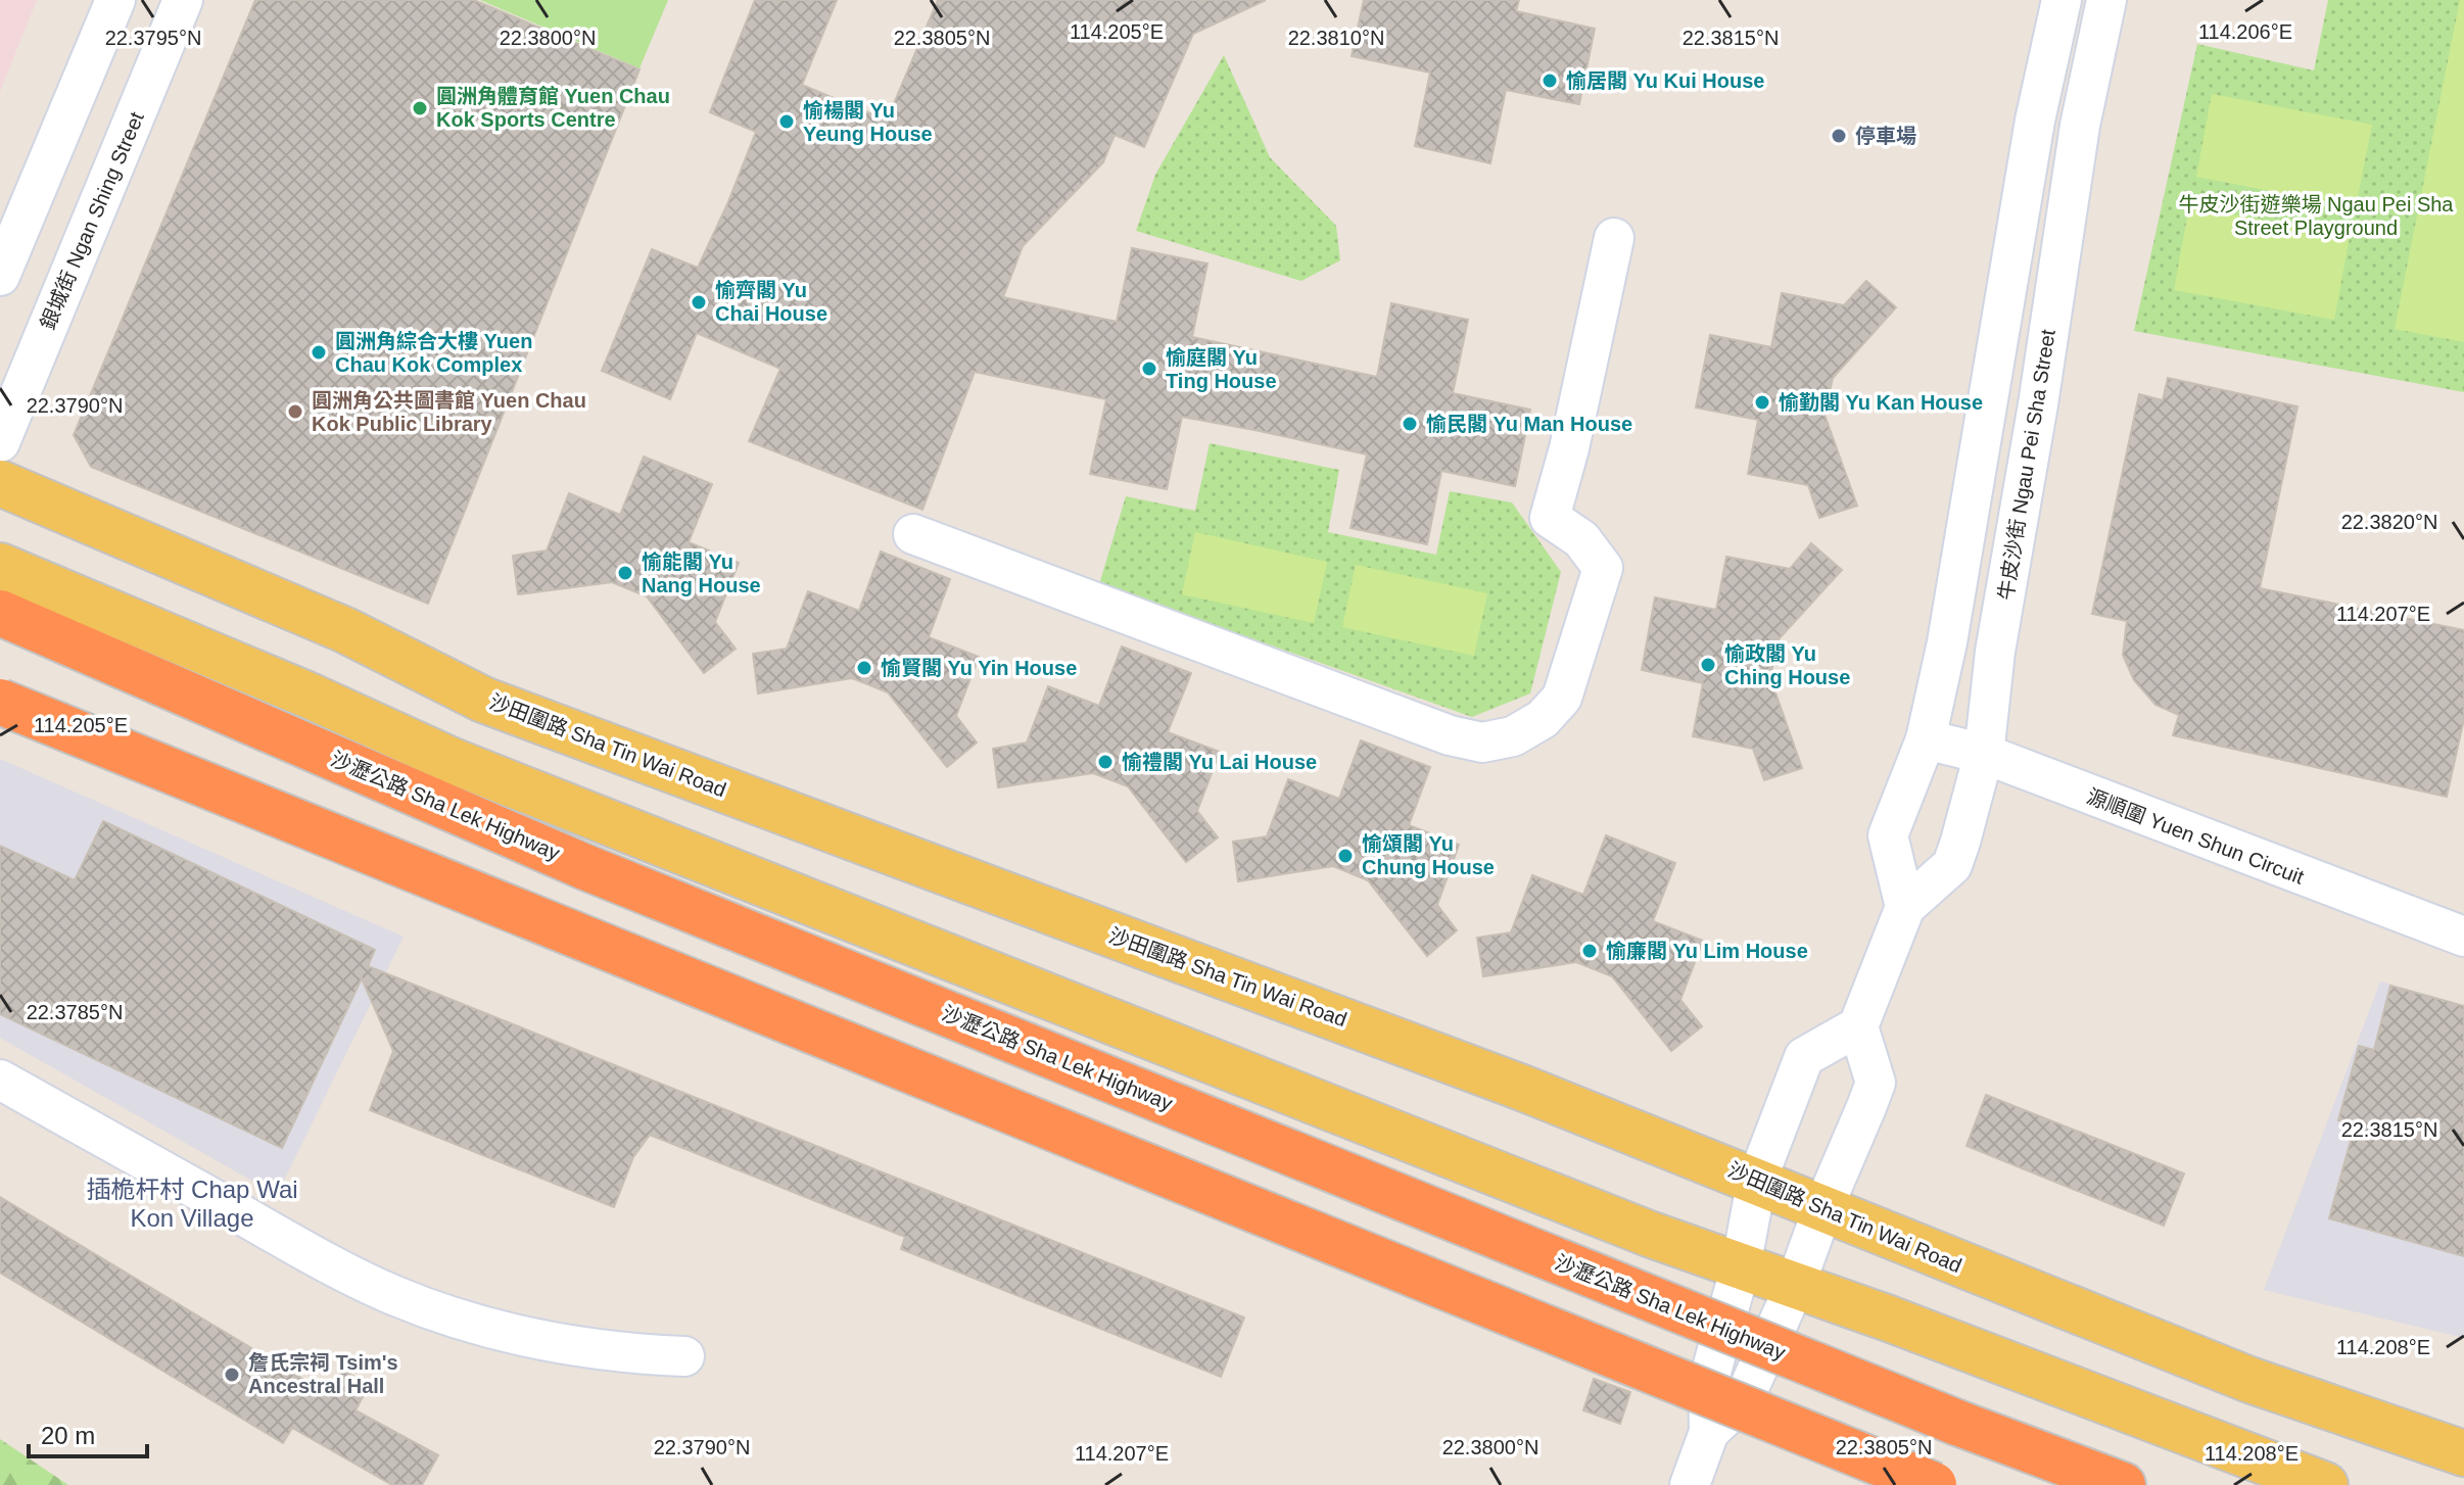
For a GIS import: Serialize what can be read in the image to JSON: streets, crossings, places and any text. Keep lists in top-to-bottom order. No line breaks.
{"streets":{"highway":["沙瀝公路 Sha Lek Highway"],"main road":["沙田圍路 Sha Tin Wai Road"],"street":["銀城街 Ngan Shing Street","牛皮沙街 Ngau Pei Sha Street","源順圍 Yuen Shun Circuit"]},"crossings":[["牛皮沙街 Ngau Pei Sha Street","源順圍 Yuen Shun Circuit"]],"districts":["插桅杆村 Chap Wai Kon Village"],"parks":["牛皮沙街遊樂場 Ngau Pei Sha Street Playground"],"places":["愉居閣 Yu Kui House","圓洲角體育館 Yuen Chau Kok Sports Centre","愉楊閣 Yu Yeung House","停車場","愉齊閣 Yu Chai House","圓洲角綜合大樓 Yuen Chau Kok Complex","愉庭閣 Yu Ting House","愉勤閣 Yu Kan House","圓洲角公共圖書館 Yuen Chau Kok Public Library","愉民閣 Yu Man House","愉能閣 Yu Nang House","愉政閣 Yu Ching House","愉賢閣 Yu Yin House","愉禮閣 Yu Lai House","愉頌閣 Yu Chung House","愉廉閣 Yu Lim House","詹氏宗祠 Tsim's Ancestral Hall"],"scale_bar":"20 m","coordinates":["114.205°E","114.206°E","22.3795°N","22.3800°N","22.3805°N","22.3810°N","22.3815°N","22.3790°N","22.3820°N","114.207°E","22.3785°N","114.208°E"]}
